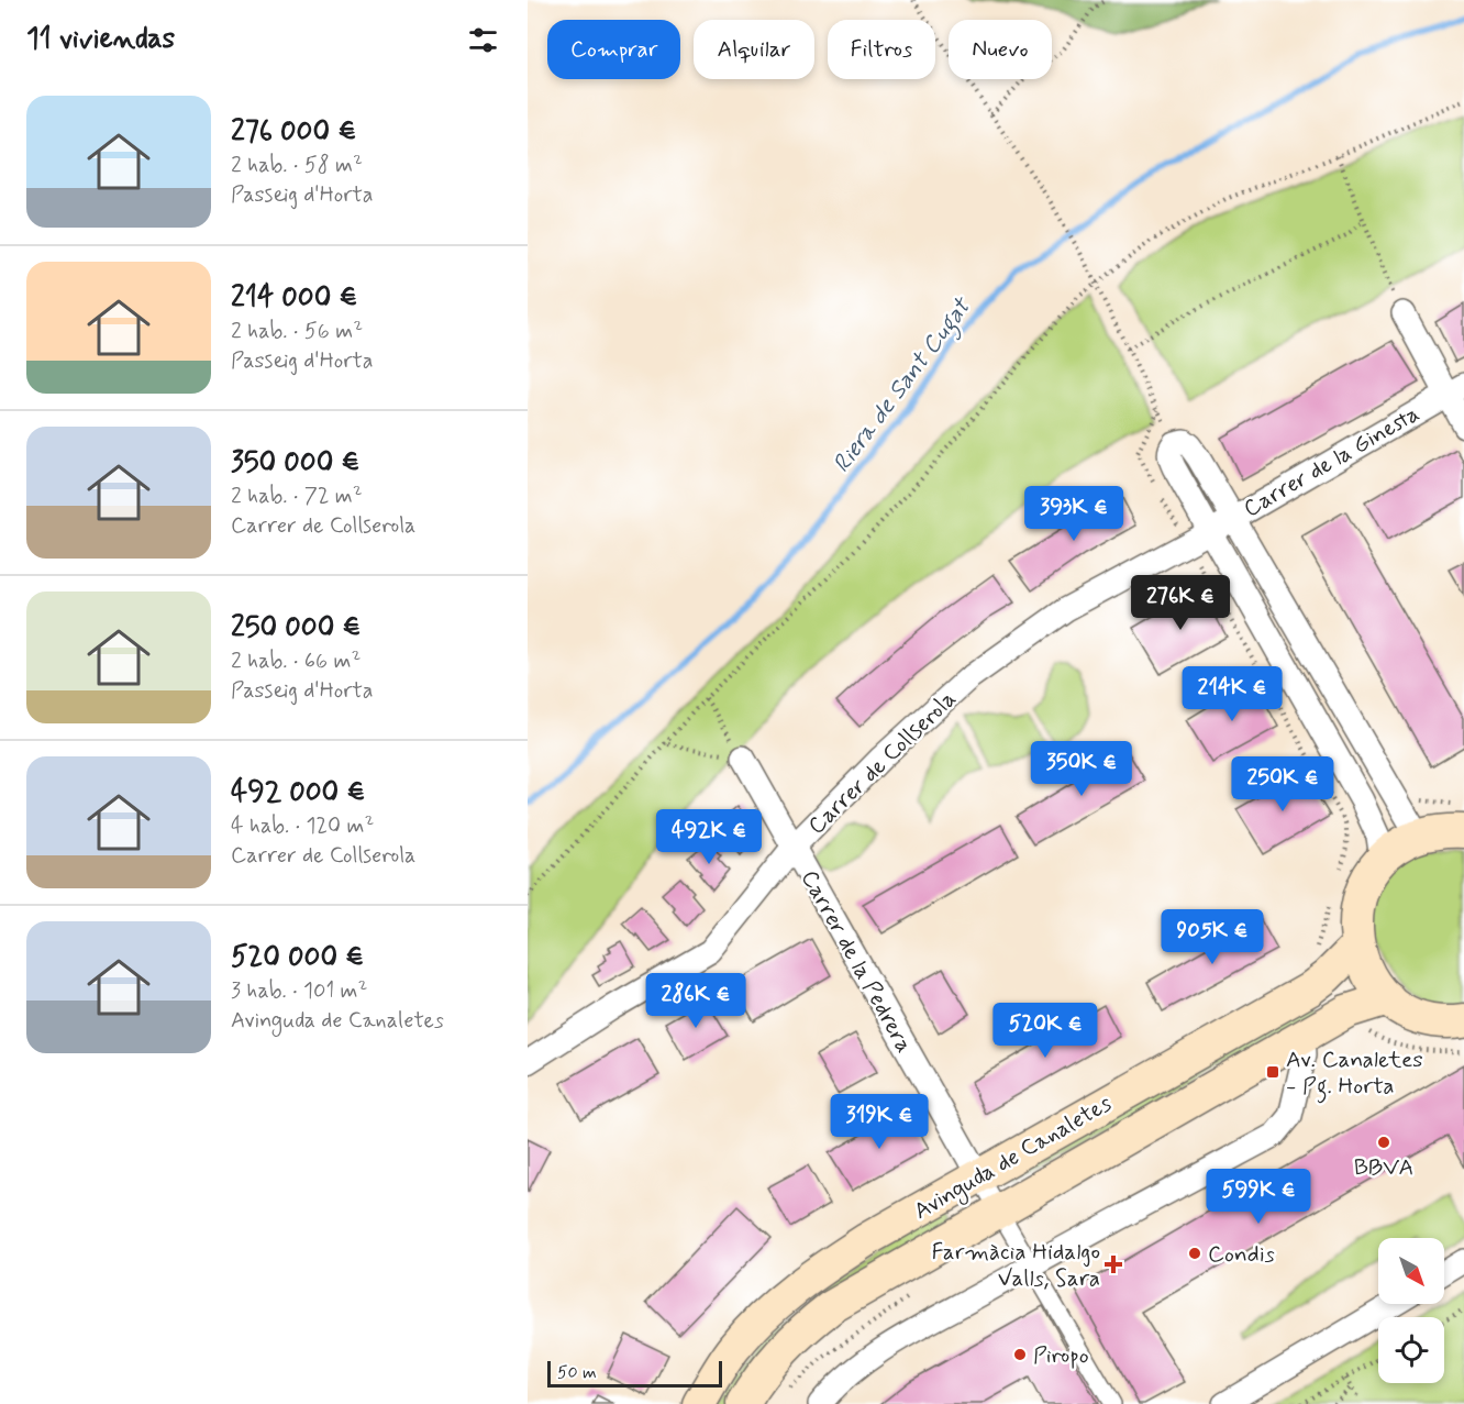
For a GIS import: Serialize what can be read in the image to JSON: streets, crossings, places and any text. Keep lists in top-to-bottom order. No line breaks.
{"streets":{"main road":["Avinguda de Canaletes"],"street":["Carrer de la Ginesta","Carrer de Collserola","Carrer de la Pedrera"]},"crossings":[["Carrer de la Ginesta","Carrer de Collserola"],["Carrer de Collserola","Carrer de la Pedrera"],["Carrer de la Pedrera","Avinguda de Canaletes"]],"water":["Riera de Sant Cugat"],"places":{"transit":["Av. Canaletes - Pg. Horta"],"other":["BBVA","Condis","Piropo"],"health":["Farmàcia Hidalgo Valls, Sara"]},"scale_bar":"50 m","north":"bottom right","page":{"heading":"11 viviendas","chip":["Comprar","Alquilar","Filtros","Nuevo"],"list":[{"name":"276 000 €","note":"2 hab. · 58 m² · Passeig d'Horta"},{"name":"214 000 €","note":"2 hab. · 56 m² · Passeig d'Horta"},{"name":"350 000 €","note":"2 hab. · 72 m² · Carrer de Collserola"},{"name":"250 000 €","note":"2 hab. · 66 m² · Passeig d'Horta"},{"name":"492 000 €","note":"4 hab. · 120 m² · Carrer de Collserola"},{"name":"520 000 €","note":"3 hab. · 101 m² · Avinguda de Canaletes"}],"price":["393K €","276K €","214K €","350K €","250K €","492K €","905K €","286K €","520K €","319K €","599K €"],"scale":"50 m"}}
